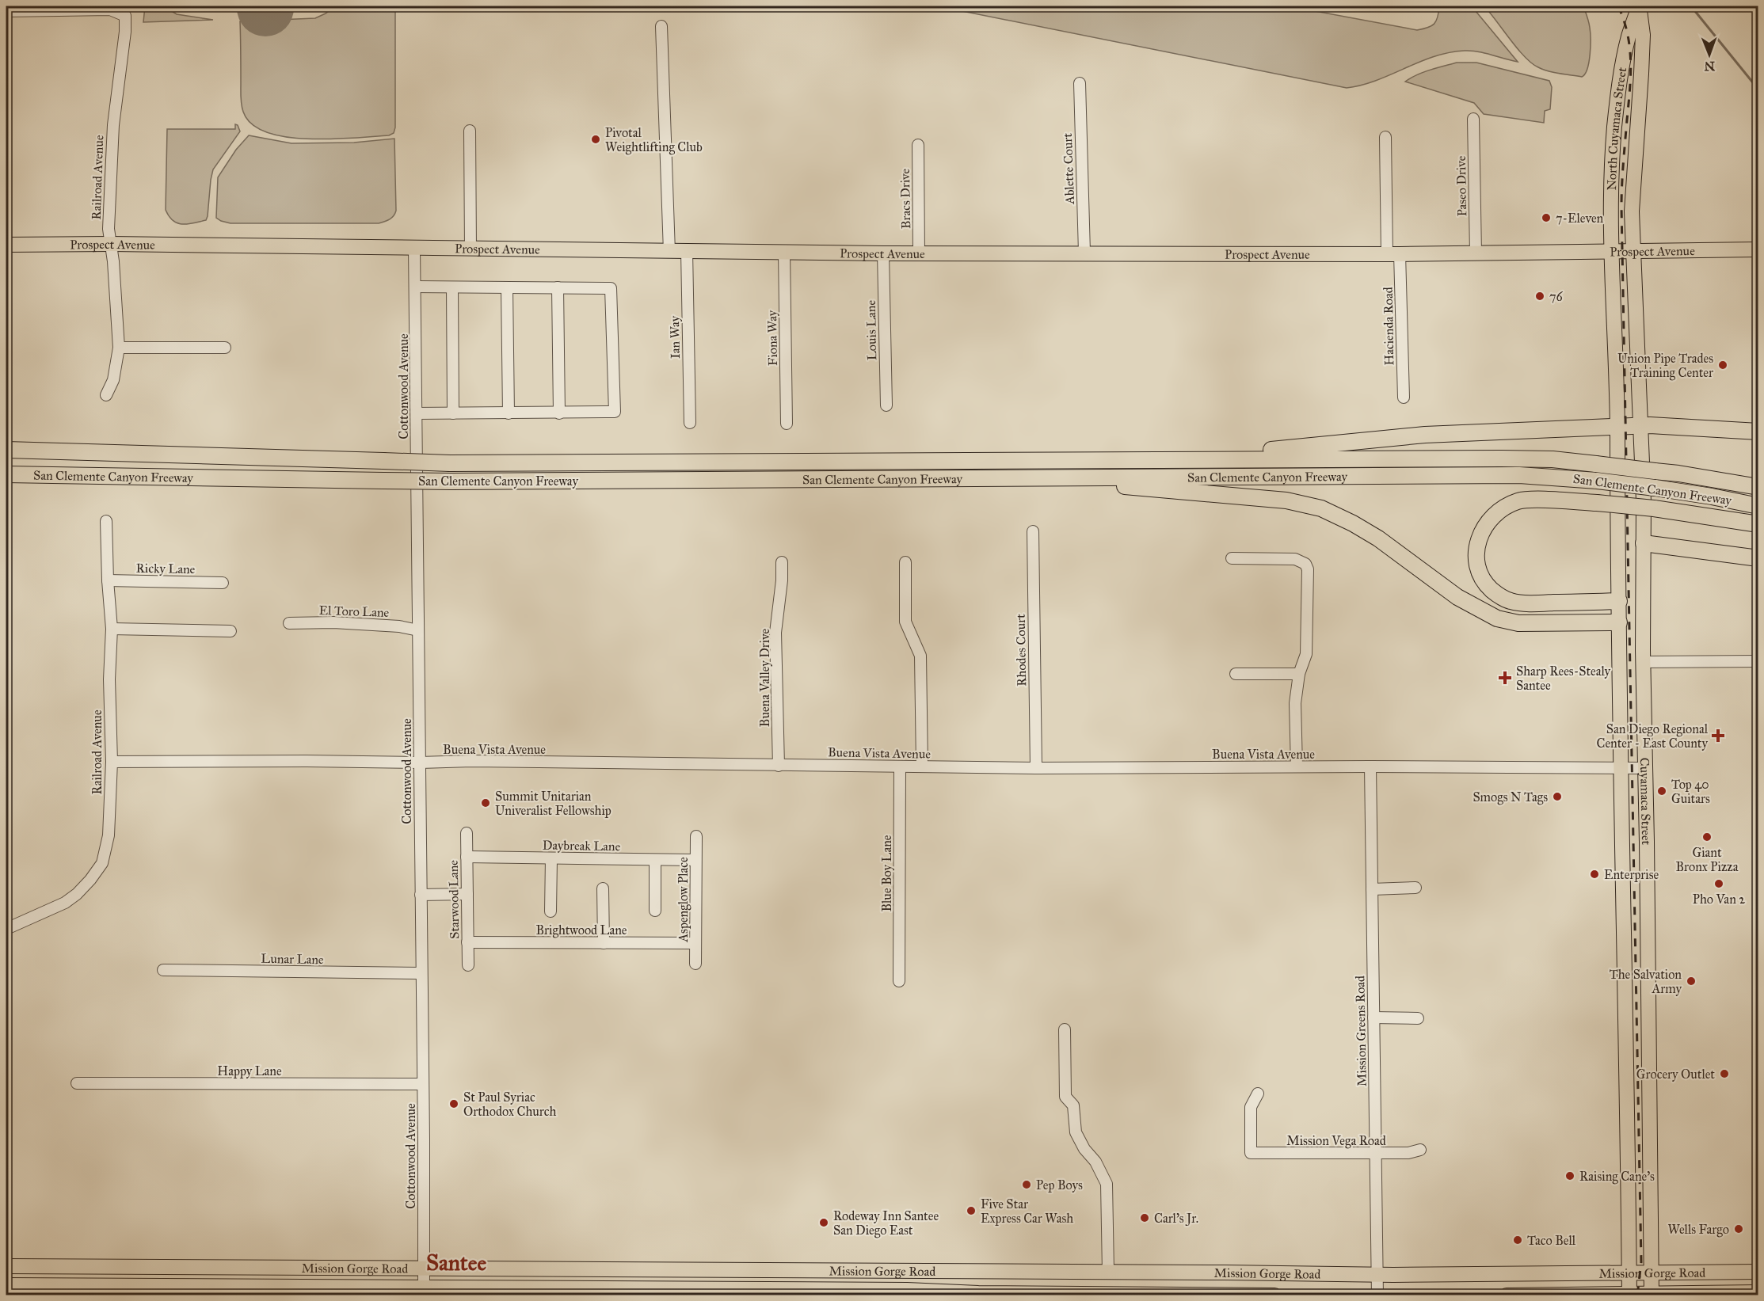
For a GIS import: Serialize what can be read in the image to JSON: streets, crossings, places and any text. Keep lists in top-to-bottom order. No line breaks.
{"streets":{"highway":["San Clemente Canyon Freeway"],"main road":["North Cuyamaca Street","Prospect Avenue","Cuyamaca Street","Mission Gorge Road"],"street":["Ablette Court","Railroad Avenue","Paseo Drive","Bracs Drive","Hacienda Road","Louis Lane","Ian Way","Fiona Way","Cottonwood Avenue","Ricky Lane","El Toro Lane","Rhodes Court","Buena Valley Drive","Buena Vista Avenue","Daybreak Lane","Blue Boy Lane","Starwood Lane","Aspenglow Place","Brightwood Lane","Lunar Lane","Mission Greens Road","Happy Lane","Mission Vega Road"]},"crossings":[["North Cuyamaca Street","Prospect Avenue"],["North Cuyamaca Street","Cuyamaca Street"],["Ablette Court","Prospect Avenue"],["Railroad Avenue","Prospect Avenue"],["Railroad Avenue","Ricky Lane"],["Railroad Avenue","Buena Vista Avenue"],["Paseo Drive","Prospect Avenue"],["Bracs Drive","Prospect Avenue"],["Prospect Avenue","Hacienda Road"],["Prospect Avenue","Louis Lane"],["Prospect Avenue","Ian Way"],["Prospect Avenue","Fiona Way"],["Prospect Avenue","Cottonwood Avenue"],["Prospect Avenue","Cuyamaca Street"],["Cottonwood Avenue","El Toro Lane"],["Cottonwood Avenue","Buena Vista Avenue"],["Cottonwood Avenue","Lunar Lane"],["Cottonwood Avenue","Happy Lane"],["Cottonwood Avenue","Mission Gorge Road"],["Rhodes Court","Buena Vista Avenue"],["Buena Valley Drive","Buena Vista Avenue"],["Buena Vista Avenue","Cuyamaca Street"],["Buena Vista Avenue","Blue Boy Lane"],["Buena Vista Avenue","Mission Greens Road"],["Cuyamaca Street","Mission Gorge Road"],["Daybreak Lane","Starwood Lane"],["Daybreak Lane","Aspenglow Place"],["Starwood Lane","Brightwood Lane"],["Aspenglow Place","Brightwood Lane"],["Mission Greens Road","Mission Vega Road"],["Mission Greens Road","Mission Gorge Road"]],"districts":["Santee"],"places":{"other":["Pivotal Weightlifting Club","7-Eleven","76","Union Pipe Trades Training Center","Top 40 Guitars","Smogs N Tags","Summit Unitarian Univeralist Fellowship","Giant Bronx Pizza","Enterprise","Pho Van 2","The Salvation Army","Grocery Outlet","St Paul Syriac Orthodox Church","Raising Cane's","Pep Boys","Five Star Express Car Wash","Carl's Jr.","Rodeway Inn Santee San Diego East","Wells Fargo","Taco Bell"],"health":["Sharp Rees-Stealy Santee","San Diego Regional Center - East County"]},"north":"bottom"}
